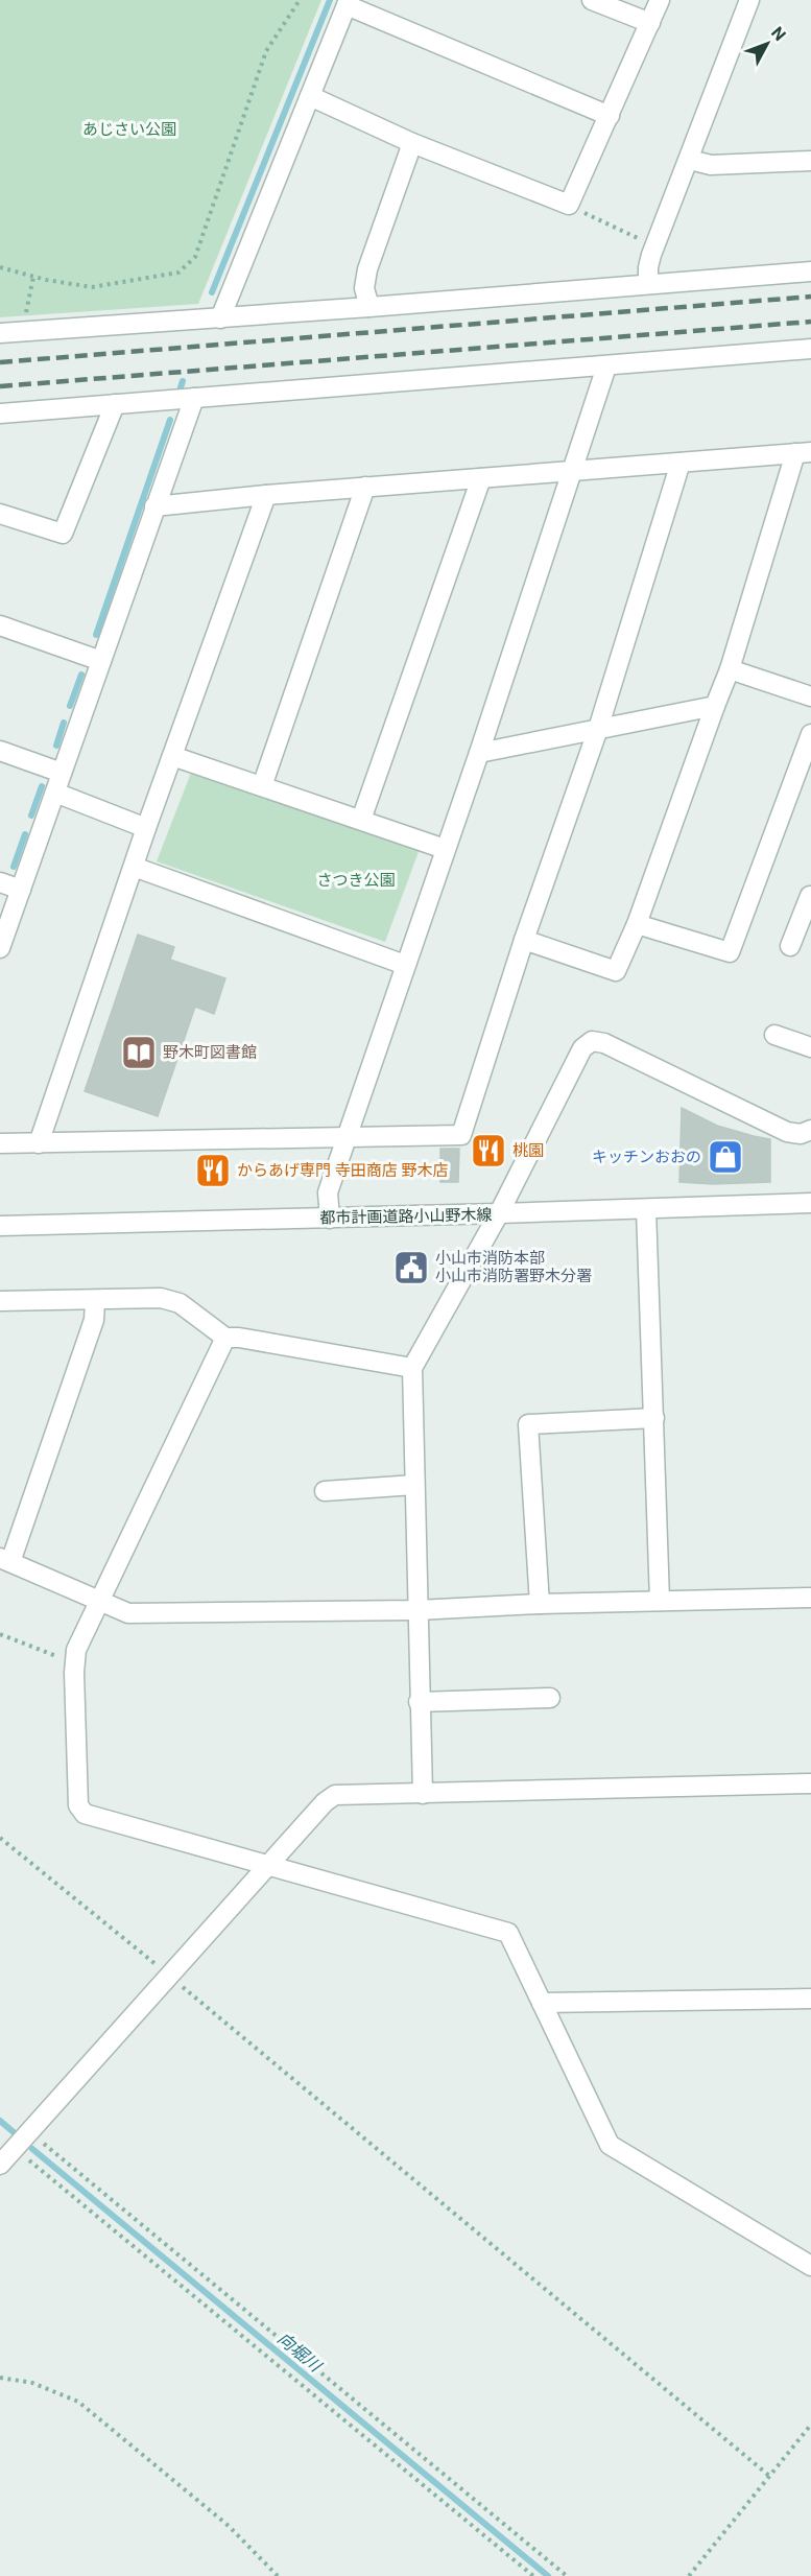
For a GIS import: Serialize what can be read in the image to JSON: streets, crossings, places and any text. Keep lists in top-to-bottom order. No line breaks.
{"streets":{"street":["都市計画道路小山野木線"]},"water":["向堀川"],"parks":["あじさい公園","さつき公園"],"places":{"library":["野木町図書館"],"restaurant":["桃園","からあげ専門 寺田商店 野木店"],"shop":["キッチンおおの"],"public building":["小山市消防本部 小山市消防署野木分署"]},"north":"top right"}
